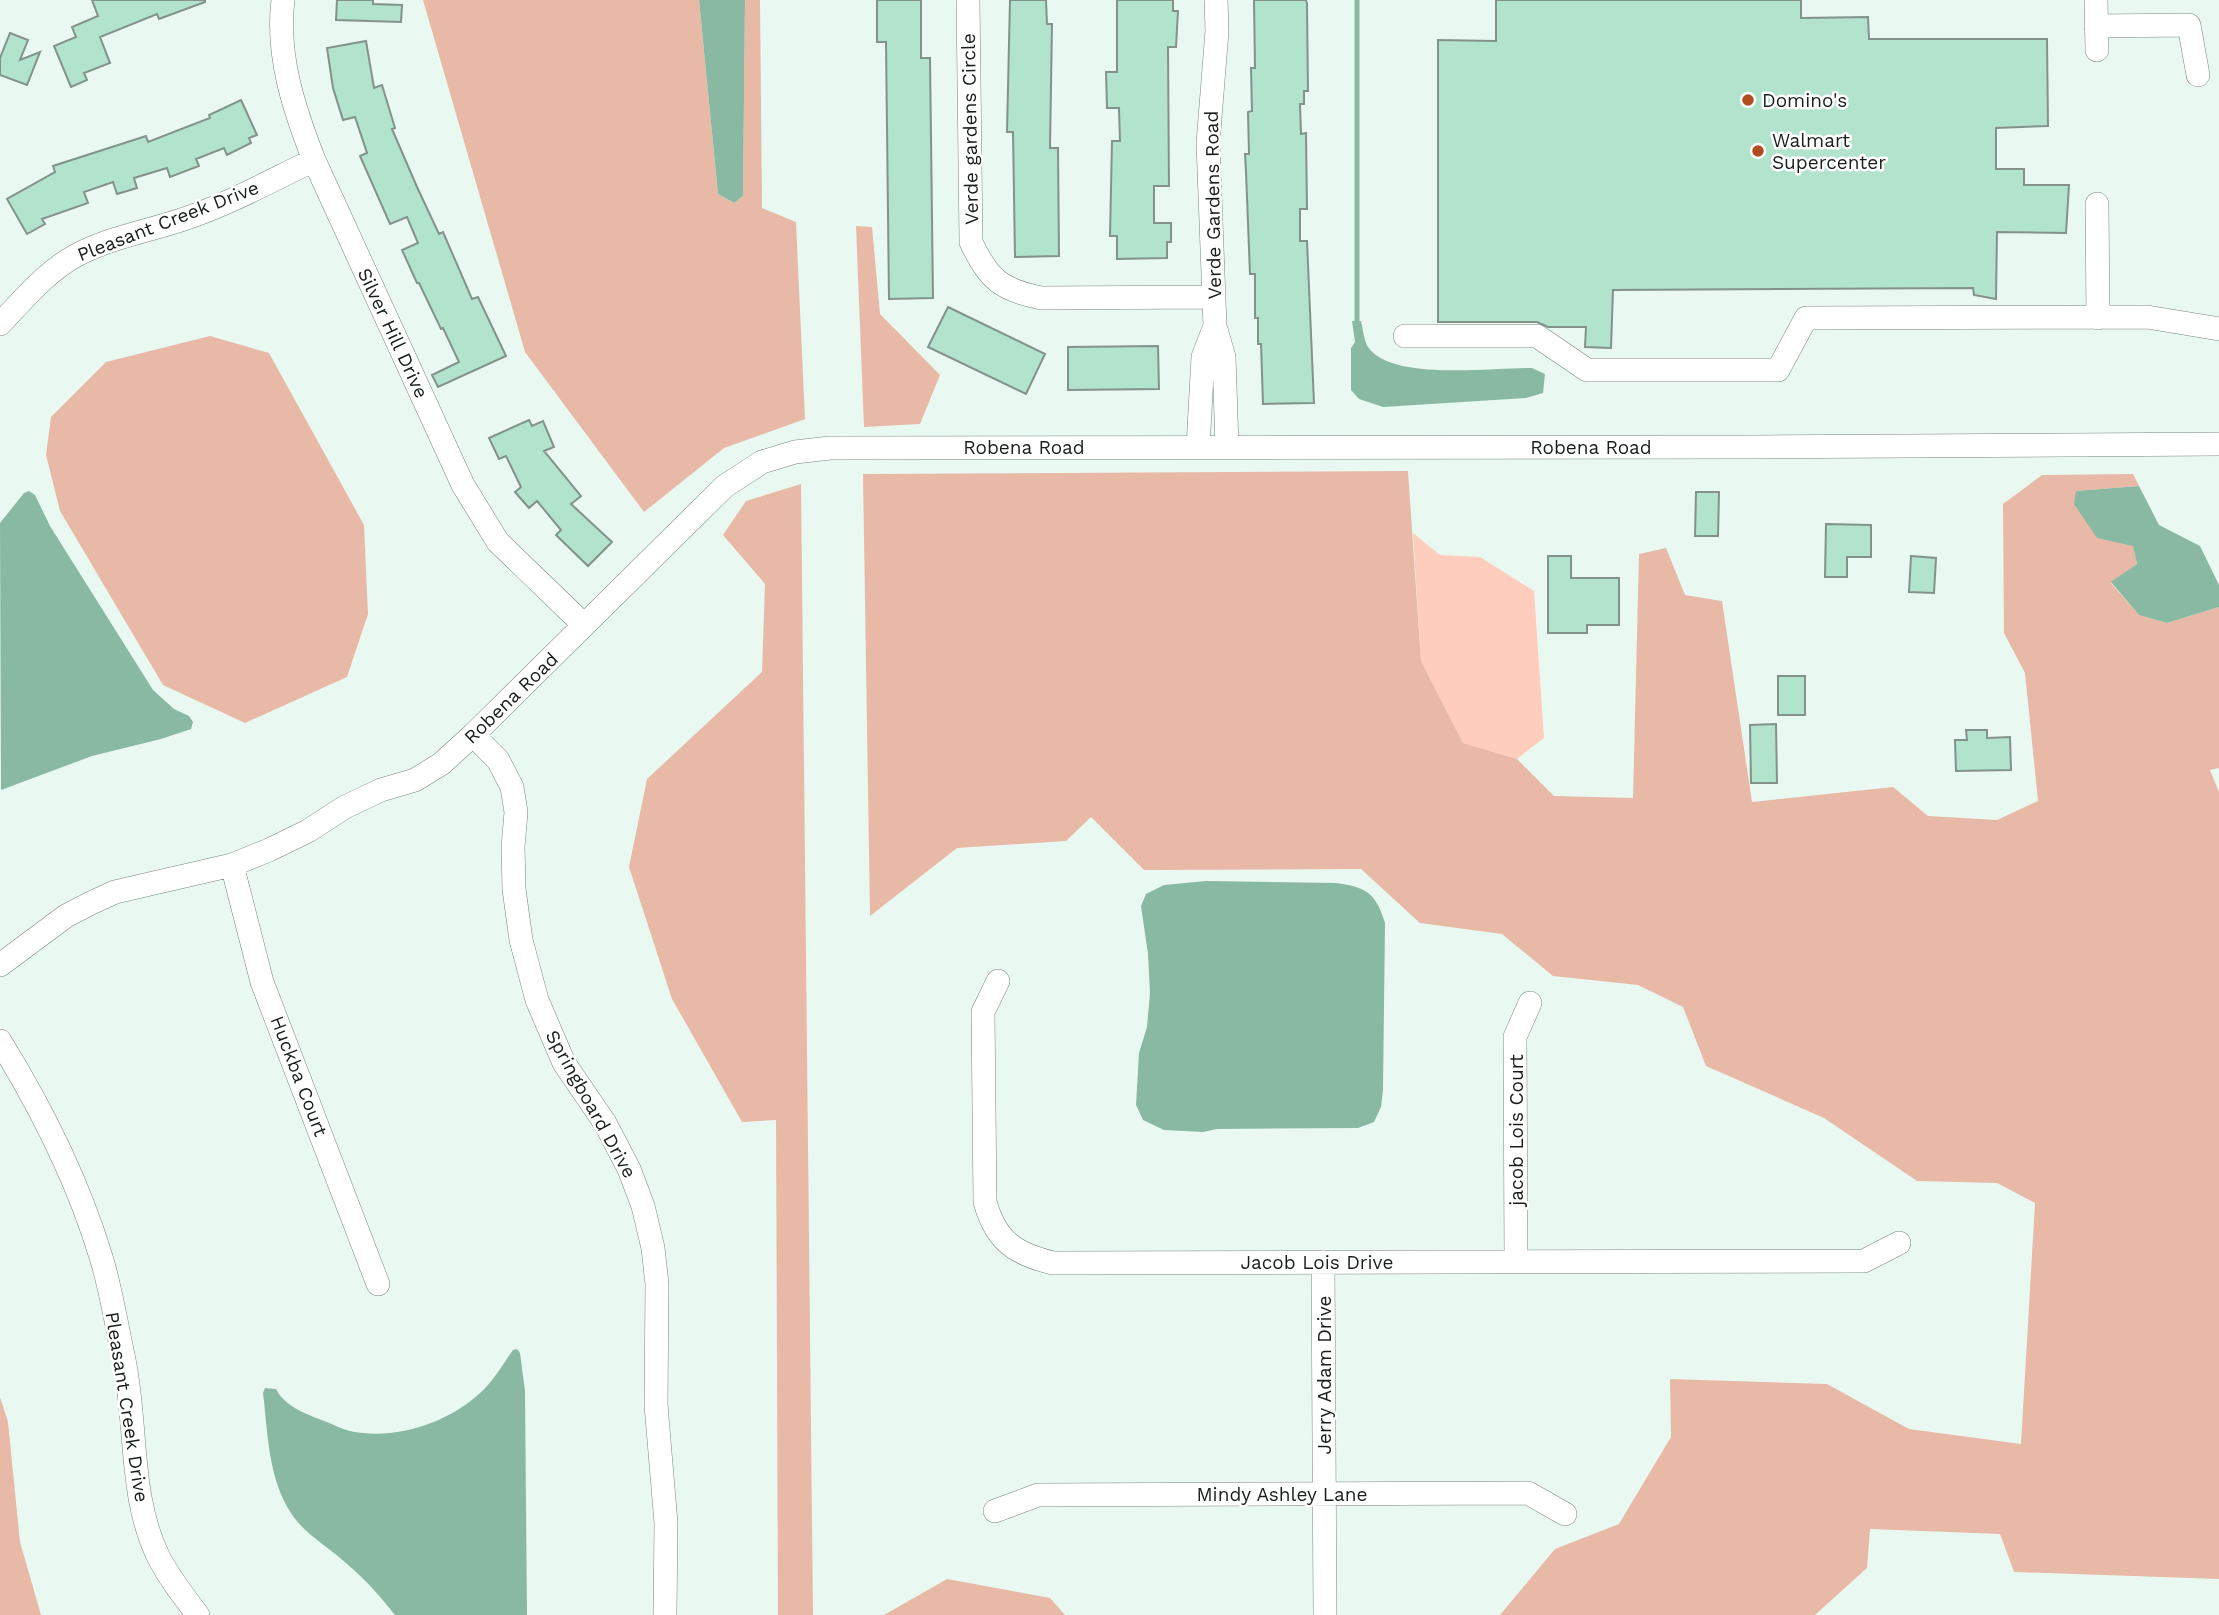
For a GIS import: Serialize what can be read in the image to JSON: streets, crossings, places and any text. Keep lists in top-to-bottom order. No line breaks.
{"streets":{"street":["Verde gardens Circle","Verde Gardens Road","Pleasant Creek Drive","Silver Hill Drive","Robena Road","Huckba Court","Springboard Drive","jacob Lois Court","Jacob Lois Drive","Jerry Adam Drive","Mindy Ashley Lane"]},"crossings":[["Verde gardens Circle","Verde Gardens Road"],["Verde Gardens Road","Robena Road"],["Pleasant Creek Drive","Silver Hill Drive"],["Silver Hill Drive","Robena Road"],["Robena Road","Huckba Court"],["Robena Road","Springboard Drive"],["jacob Lois Court","Jacob Lois Drive"],["Jacob Lois Drive","Jerry Adam Drive"],["Jerry Adam Drive","Mindy Ashley Lane"]],"places":["Domino's","Walmart Supercenter"]}
